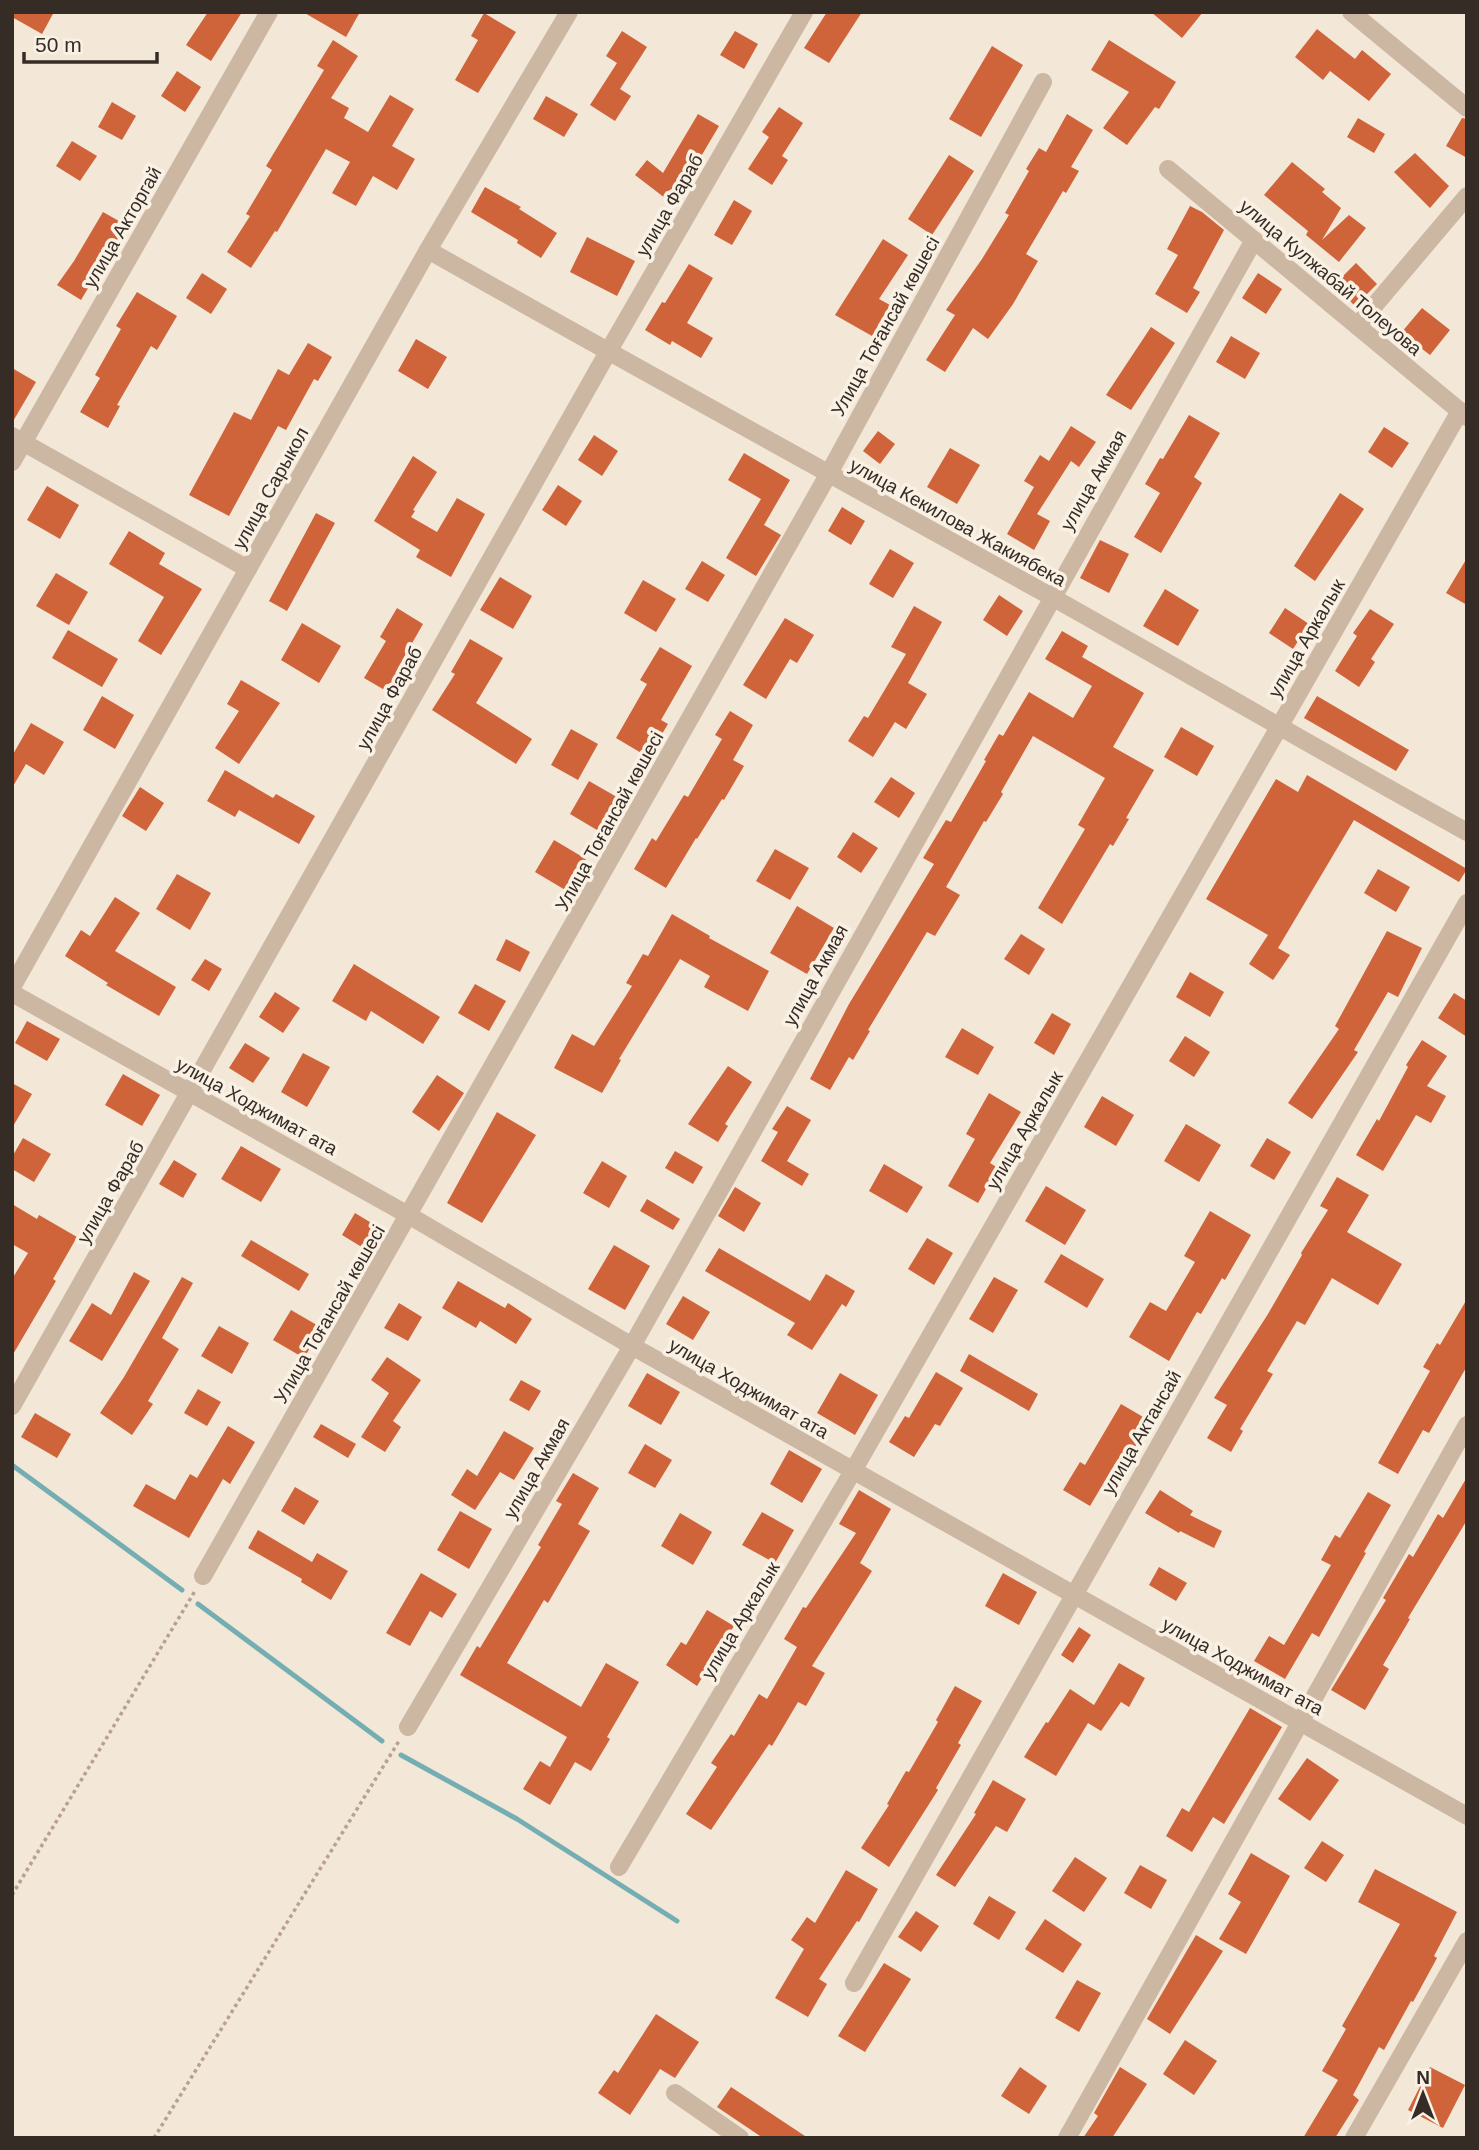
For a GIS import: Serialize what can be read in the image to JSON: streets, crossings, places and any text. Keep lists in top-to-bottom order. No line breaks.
{"streets":{"street":["улица Фараб","улица Акторгай","улица Кулжабай Толеуова","Улица Тоғансай көшесі","улица Акмая","улица Сарыкол","улица Кекилова Жакиябека","улица Аркалык","улица Ходжимат ата","улица Актансай"]},"crossings":[["улица Фараб","улица Кекилова Жакиябека"],["улица Фараб","улица Ходжимат ата"],["улица Кулжабай Толеуова","улица Акмая"],["улица Кулжабай Толеуова","улица Аркалык"],["Улица Тоғансай көшесі","улица Кекилова Жакиябека"],["Улица Тоғансай көшесі","улица Ходжимат ата"],["улица Акмая","улица Кекилова Жакиябека"],["улица Акмая","улица Ходжимат ата"],["улица Сарыкол","улица Кекилова Жакиябека"],["улица Кекилова Жакиябека","улица Аркалык"],["улица Аркалык","улица Ходжимат ата"],["улица Ходжимат ата","улица Актансай"]],"scale_bar":"50 m","north":"top"}
